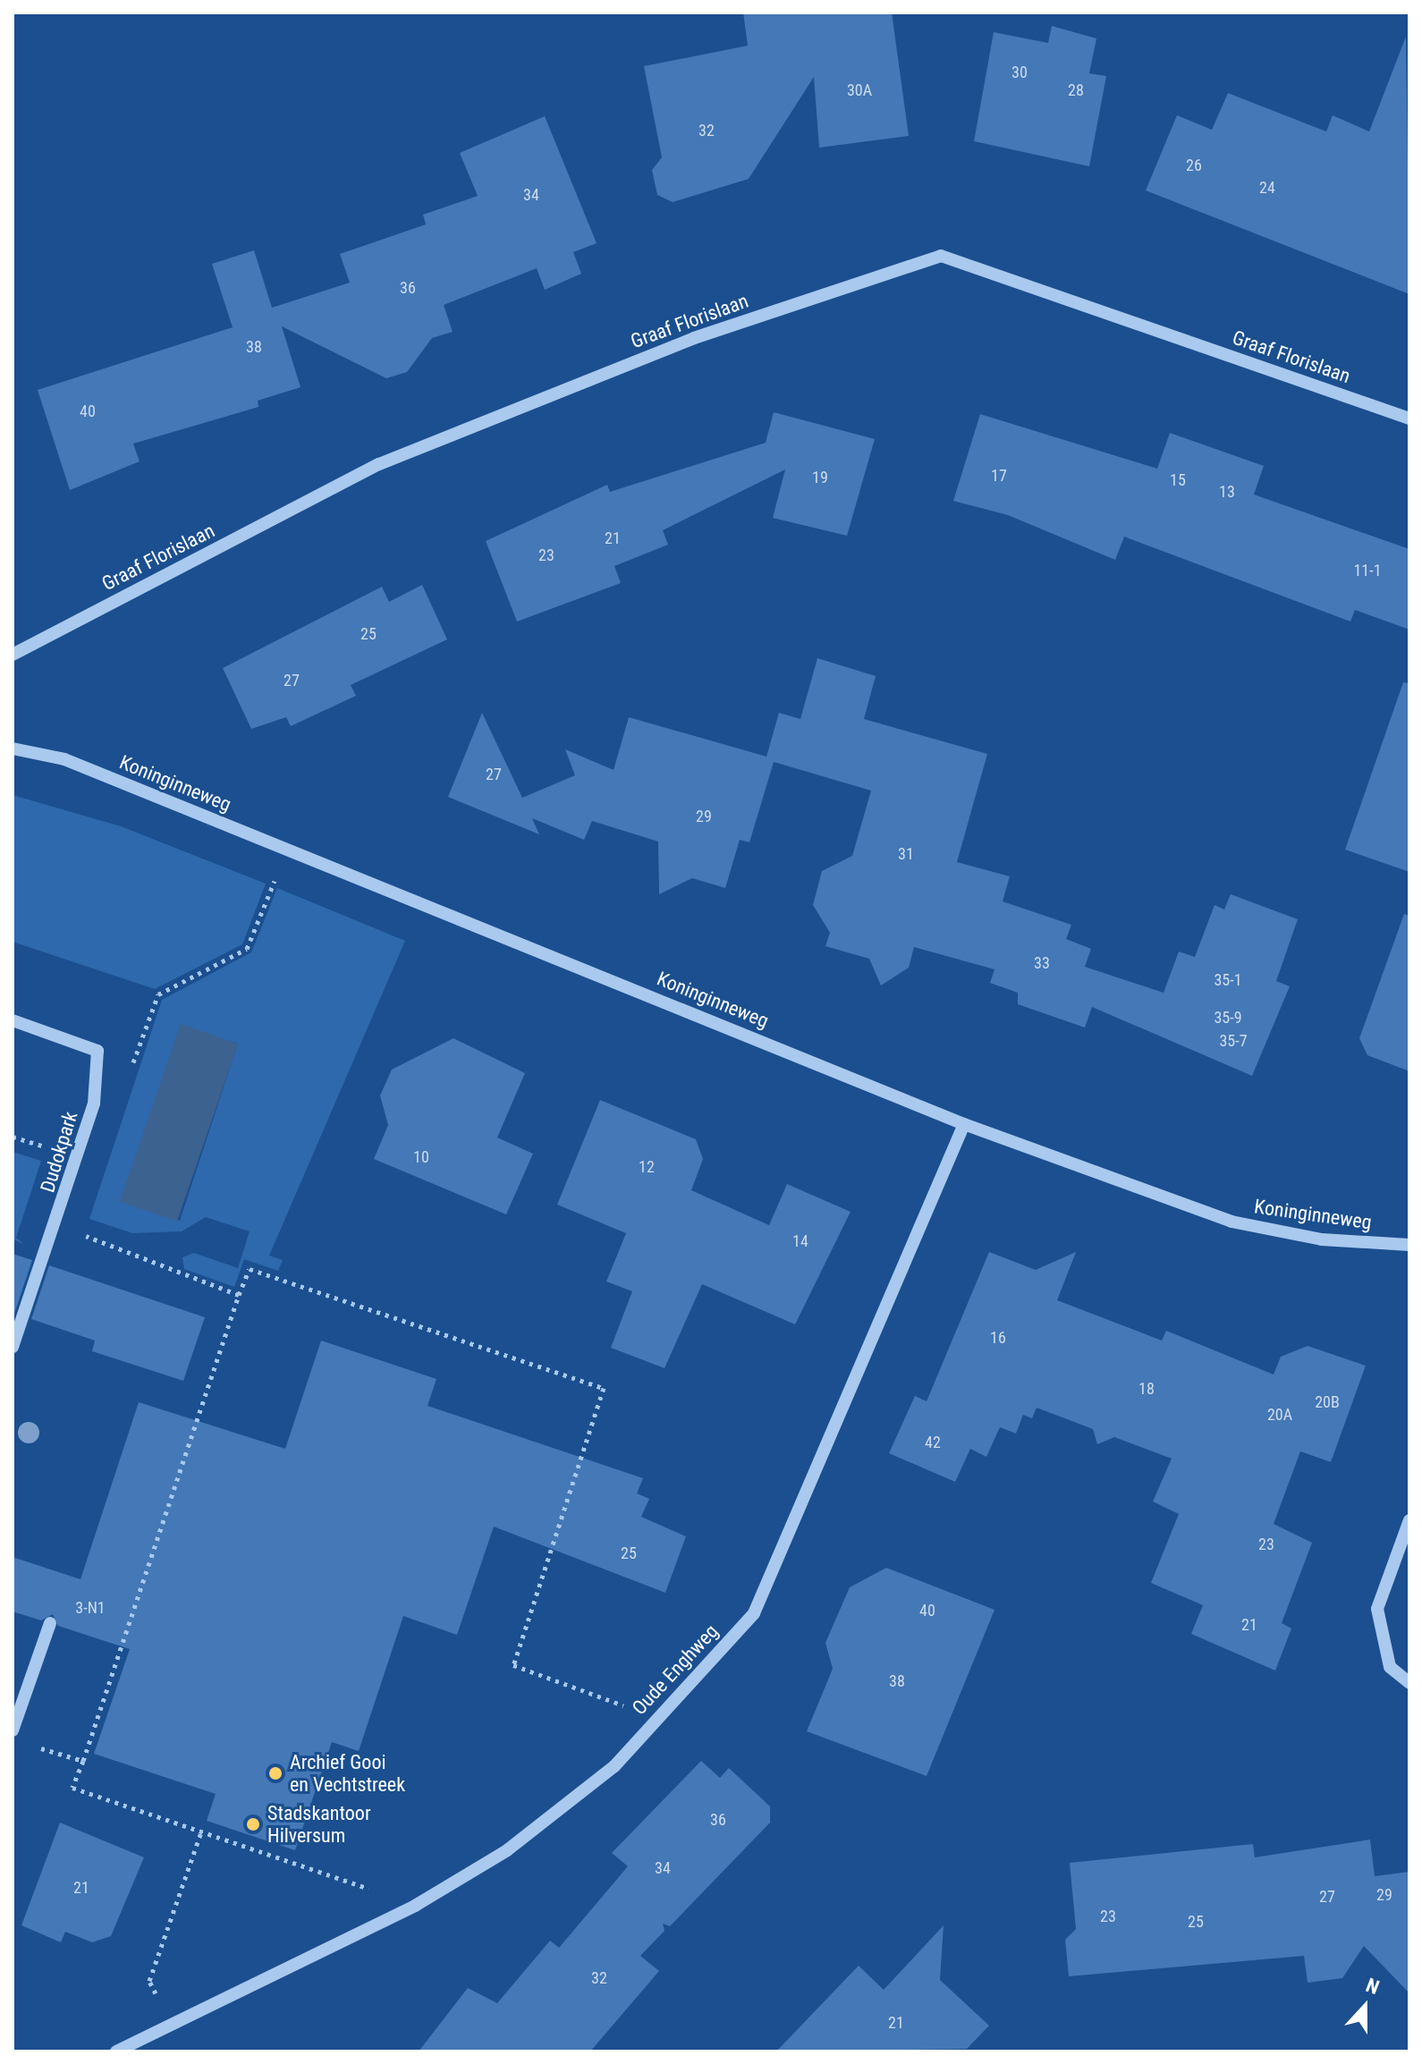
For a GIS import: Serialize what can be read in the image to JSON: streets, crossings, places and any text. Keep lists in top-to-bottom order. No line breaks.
{"streets":{"street":["Graaf Florislaan","Koninginneweg","Dudokpark","Oude Enghweg"]},"crossings":[["Koninginneweg","Oude Enghweg"]],"places":["Archief Gooi en Vechtstreek","Stadskantoor Hilversum"],"house_numbers":["30","30A","28","32","26","24","34","36","38","40","17","19","15","13","21","23","11-1","25","27","27","29","31","33","35-1","35-9","35-7","10","12","14","16","18","20B","20A","42","23","25","3-N1","40","21","38","36","34","21","29","27","23","25","32","21"],"north":"top"}
